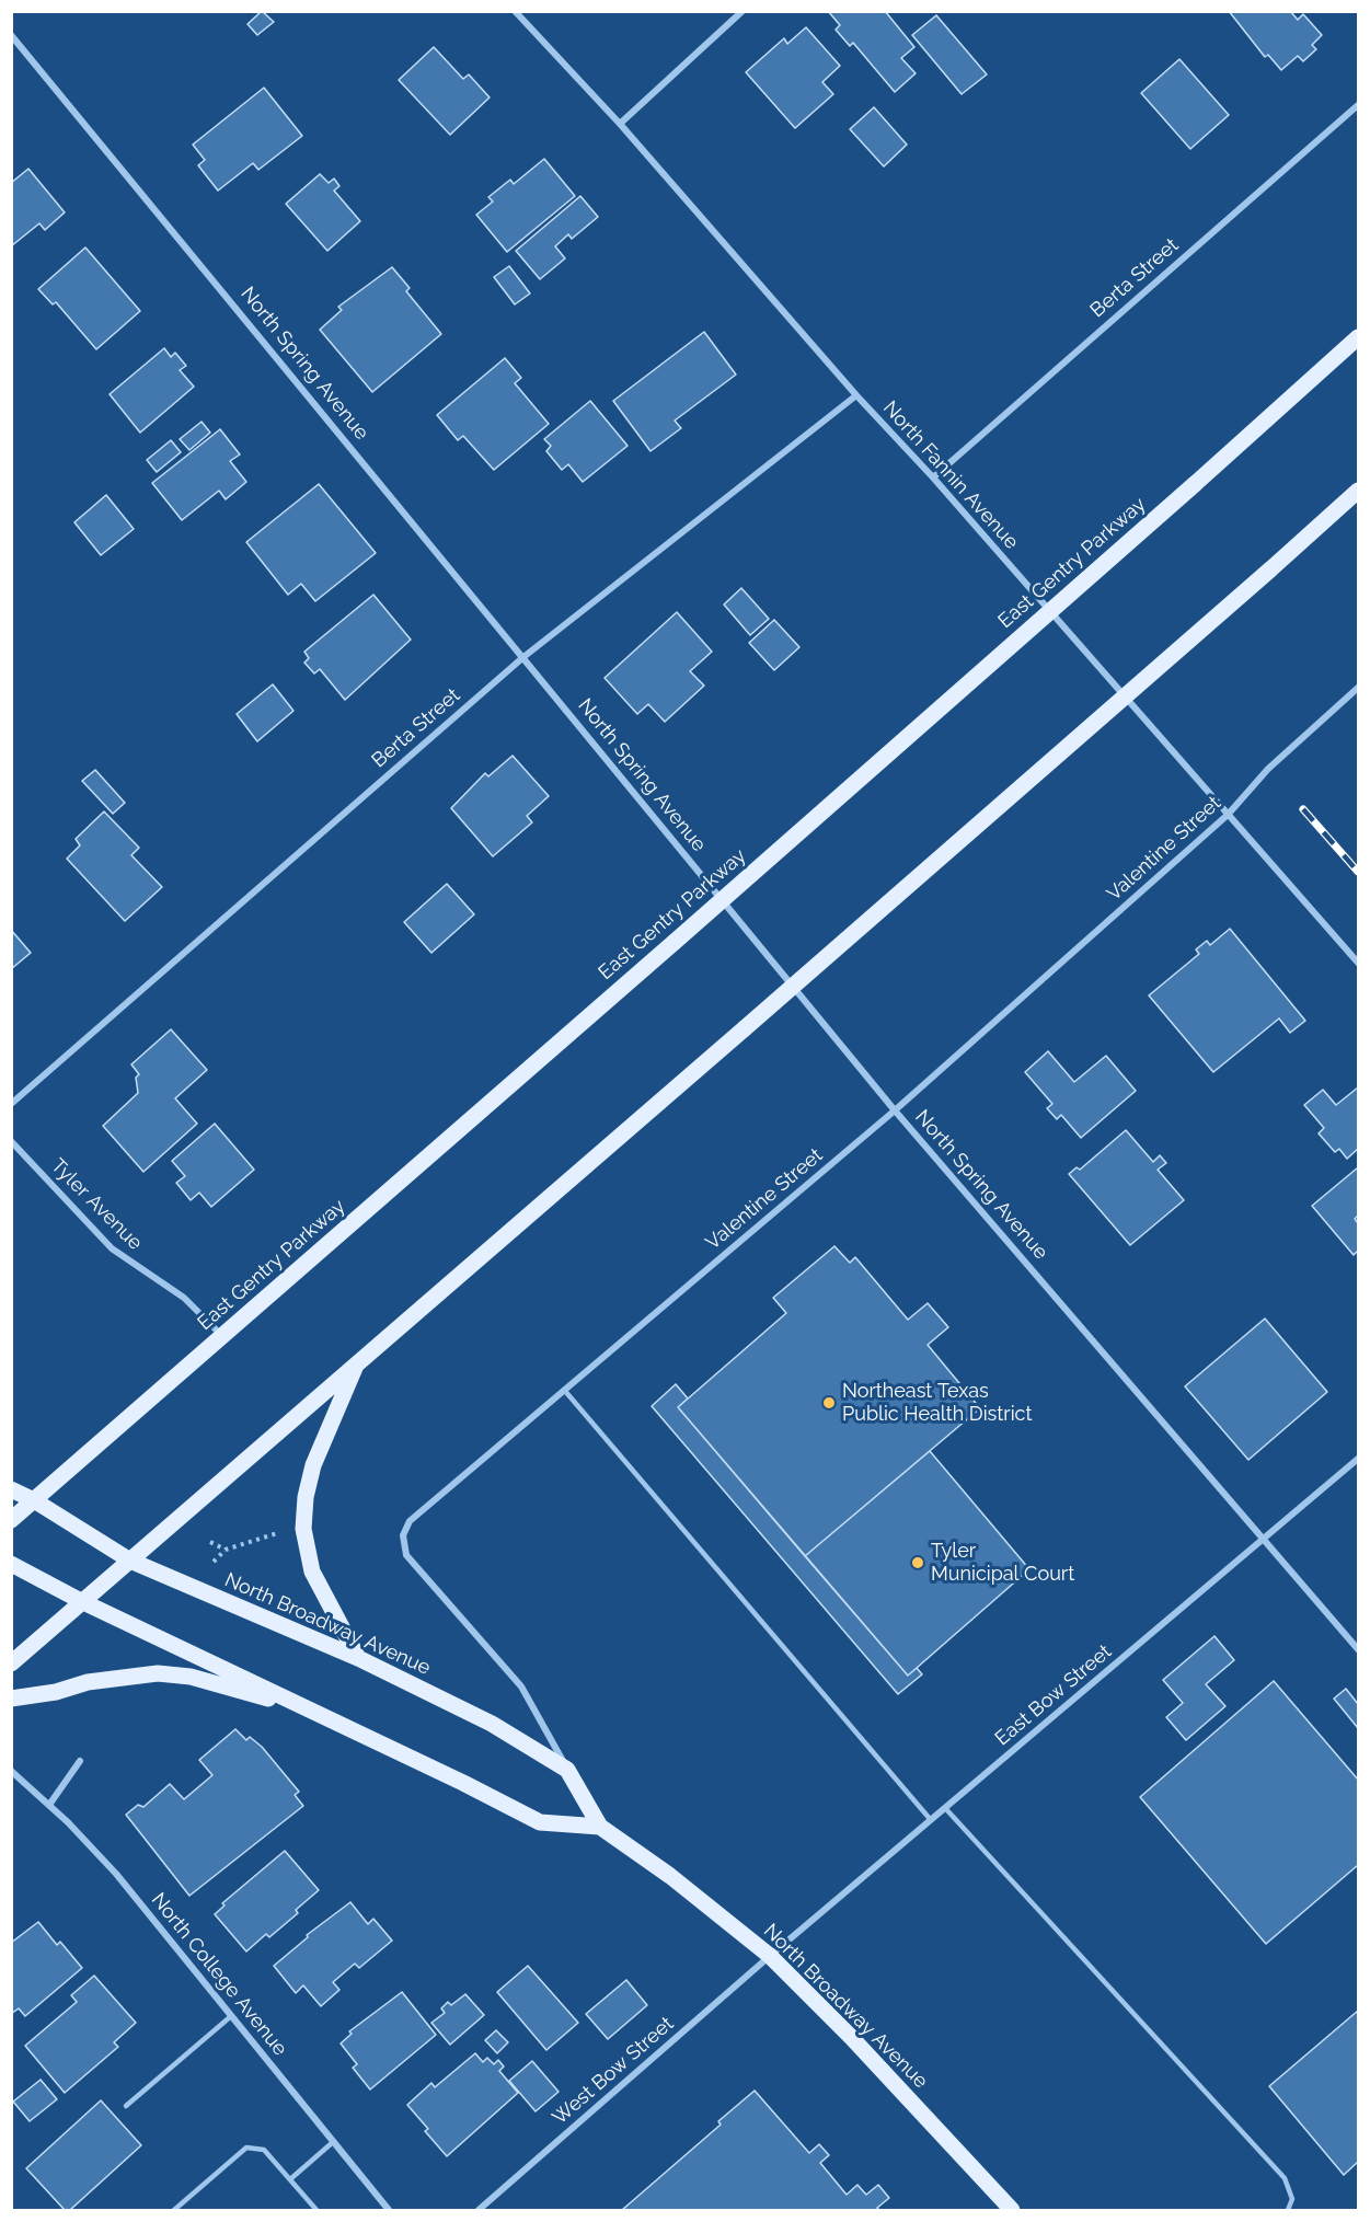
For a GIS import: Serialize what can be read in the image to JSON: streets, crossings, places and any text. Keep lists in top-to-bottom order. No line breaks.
{"streets":{"main road":["East Gentry Parkway","North Broadway Avenue"],"street":["Berta Street","North Spring Avenue","North Fannin Avenue","Valentine Street","Tyler Avenue","East Bow Street","North College Avenue","West Bow Street"]},"crossings":[["Berta Street","North Spring Avenue"],["Berta Street","North Fannin Avenue"],["North Spring Avenue","Valentine Street"],["North Spring Avenue","East Bow Street"],["North Fannin Avenue","Valentine Street"],["East Gentry Parkway","Tyler Avenue"],["East Gentry Parkway","North Broadway Avenue"],["Valentine Street","North Broadway Avenue"],["North Broadway Avenue","East Bow Street"],["North Broadway Avenue","West Bow Street"],["East Bow Street","West Bow Street"]],"places":["Northeast Texas Public Health District","Tyler Municipal Court"]}
